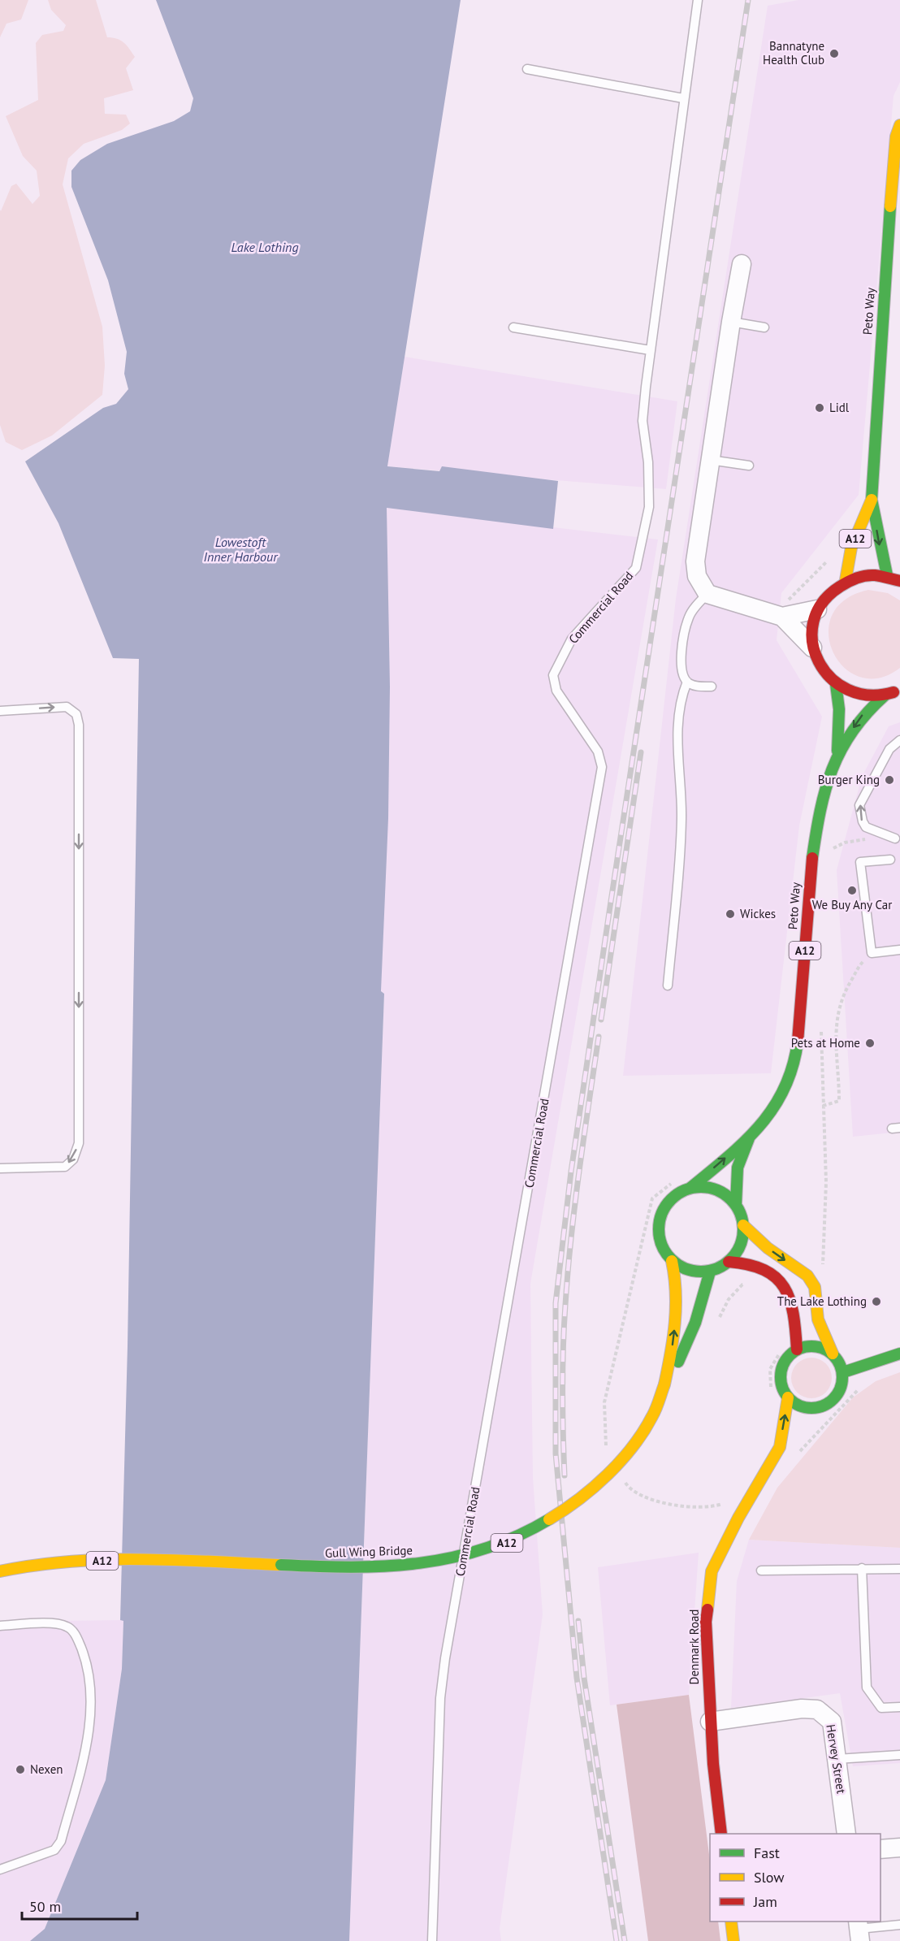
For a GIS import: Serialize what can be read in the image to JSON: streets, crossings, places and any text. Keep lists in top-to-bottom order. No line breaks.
{"streets":{"main road":["Peto Way","A12","Gull Wing Bridge","Denmark Road"],"street":["Hervey Street"],"lane":["Commercial Road"]},"crossings":[["Peto Way","A12"],["A12","Gull Wing Bridge"],["Denmark Road","Hervey Street"]],"water":["Lake Lothing","Lowestoft Inner Harbour"],"places":["Bannatyne Health Club","Lidl","Burger King","We Buy Any Car","Wickes","Pets at Home","The Lake Lothing","Nexen"],"legend":["Fast","Slow","Jam"],"scale_bar":"50 m"}
